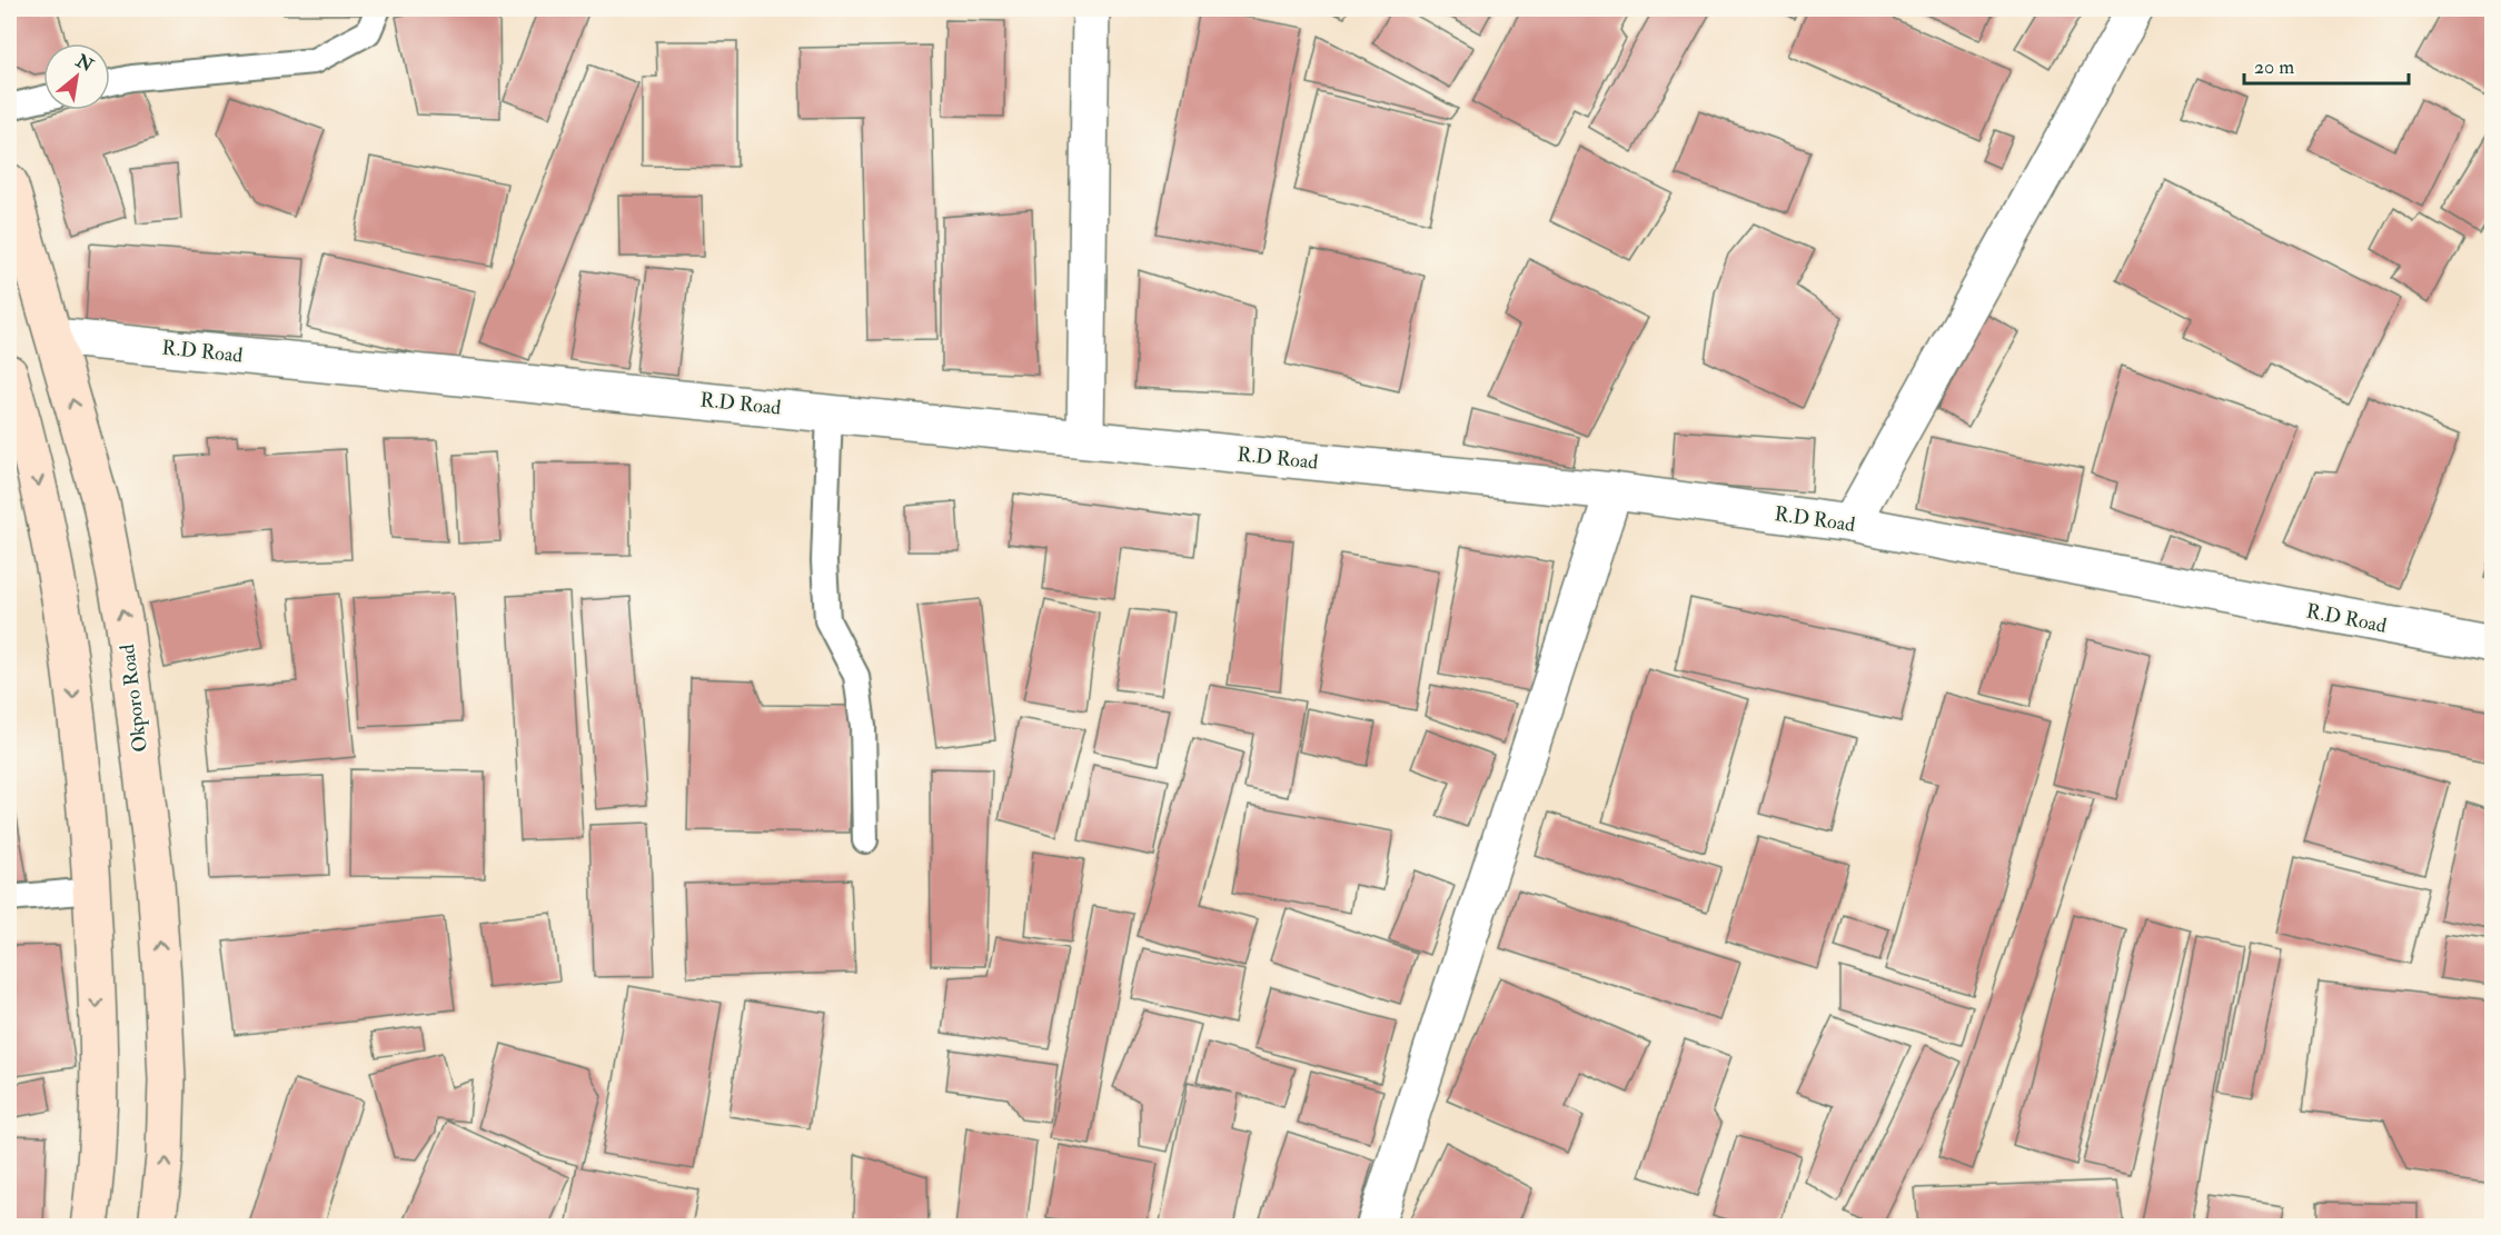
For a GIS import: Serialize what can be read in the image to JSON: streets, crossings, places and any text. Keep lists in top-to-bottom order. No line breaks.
{"streets":{"main road":["Okporo Road"],"street":["R.D Road"]},"crossings":[["R.D Road","Okporo Road"]],"scale_bar":"20 m","north":"top right"}
